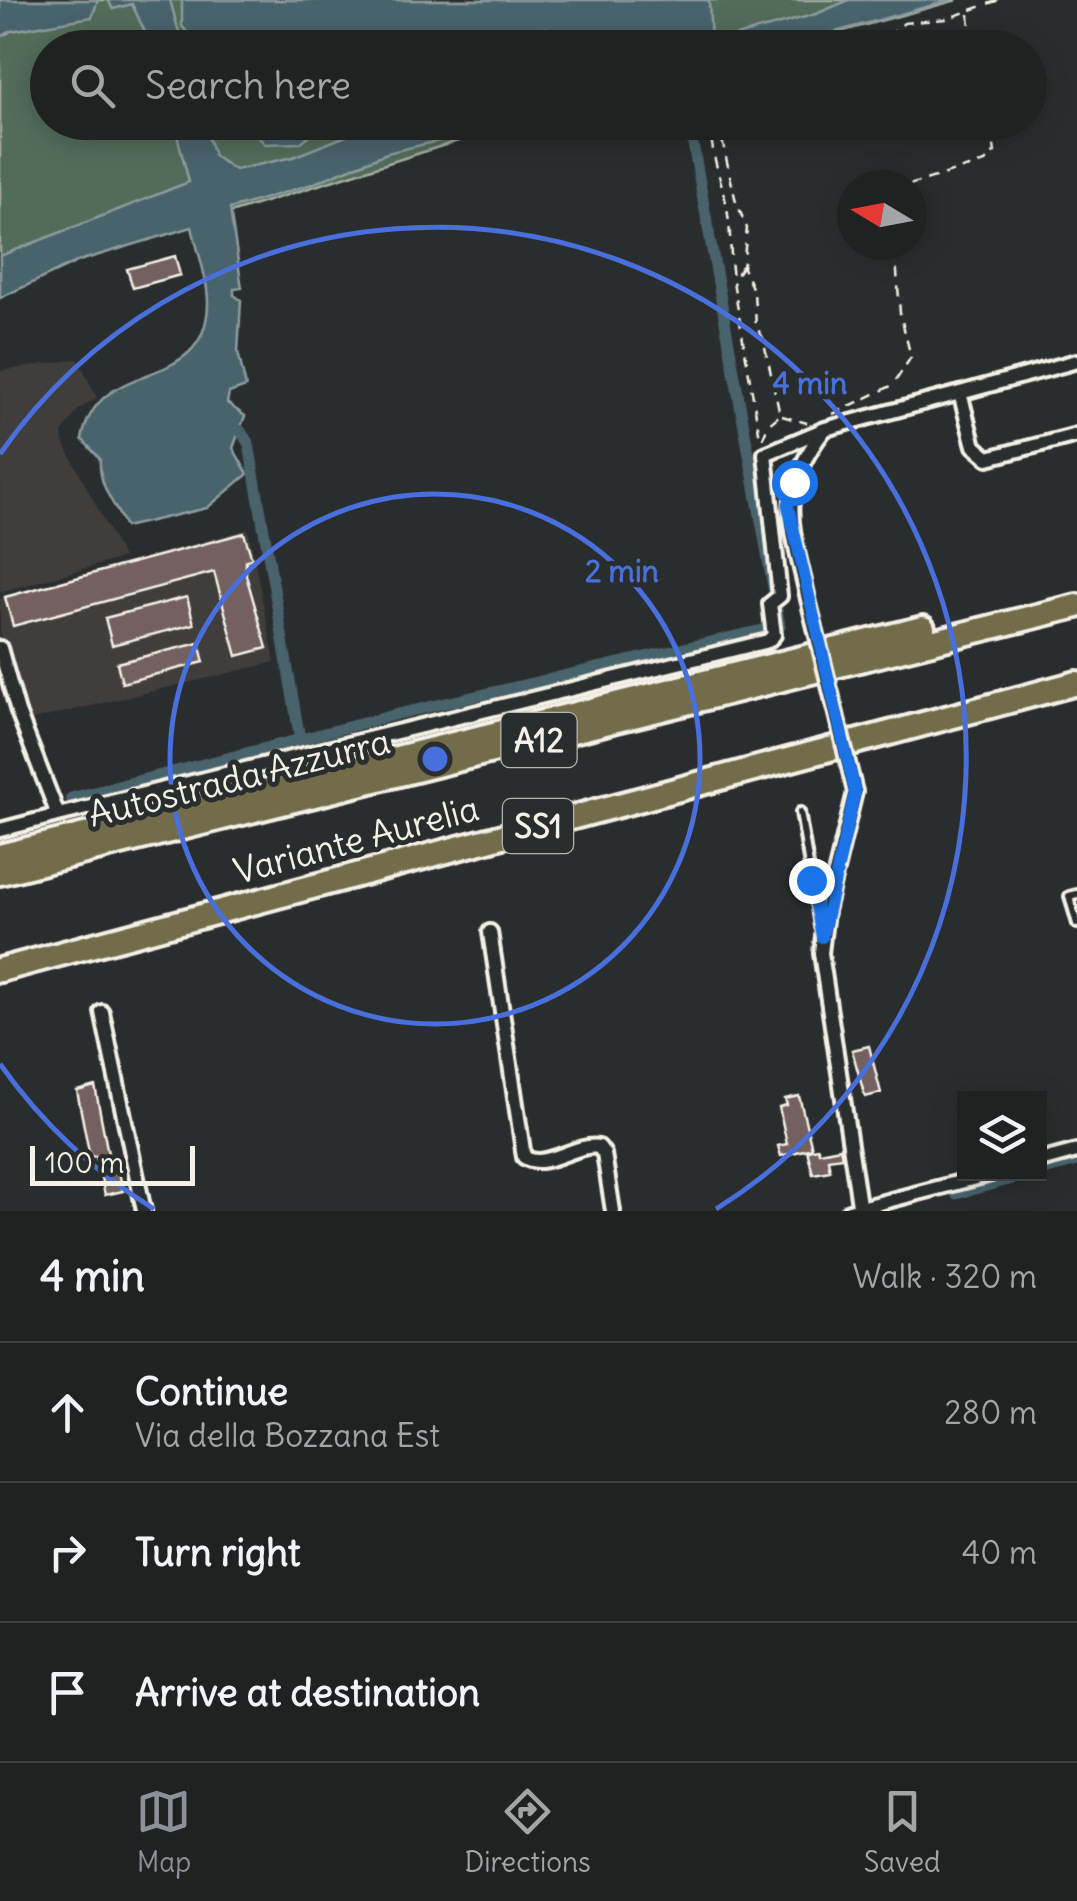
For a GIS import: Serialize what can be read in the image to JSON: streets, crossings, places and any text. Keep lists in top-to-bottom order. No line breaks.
{"streets":{"highway":["A12","Autostrada Azzurra","SS1","Variante Aurelia"]},"scale_bar":"100 m","north":"left","page":{"search":"Search here","scale":"100 m","heading":["4 min","Walk · 320 m"],"list":[["Continue","Via della Bozzana Est","280 m"],["Turn right","40 m"],"Arrive at destination"],"nav":["Map","Directions","Saved"]},"rings":["4 min","2 min"]}
